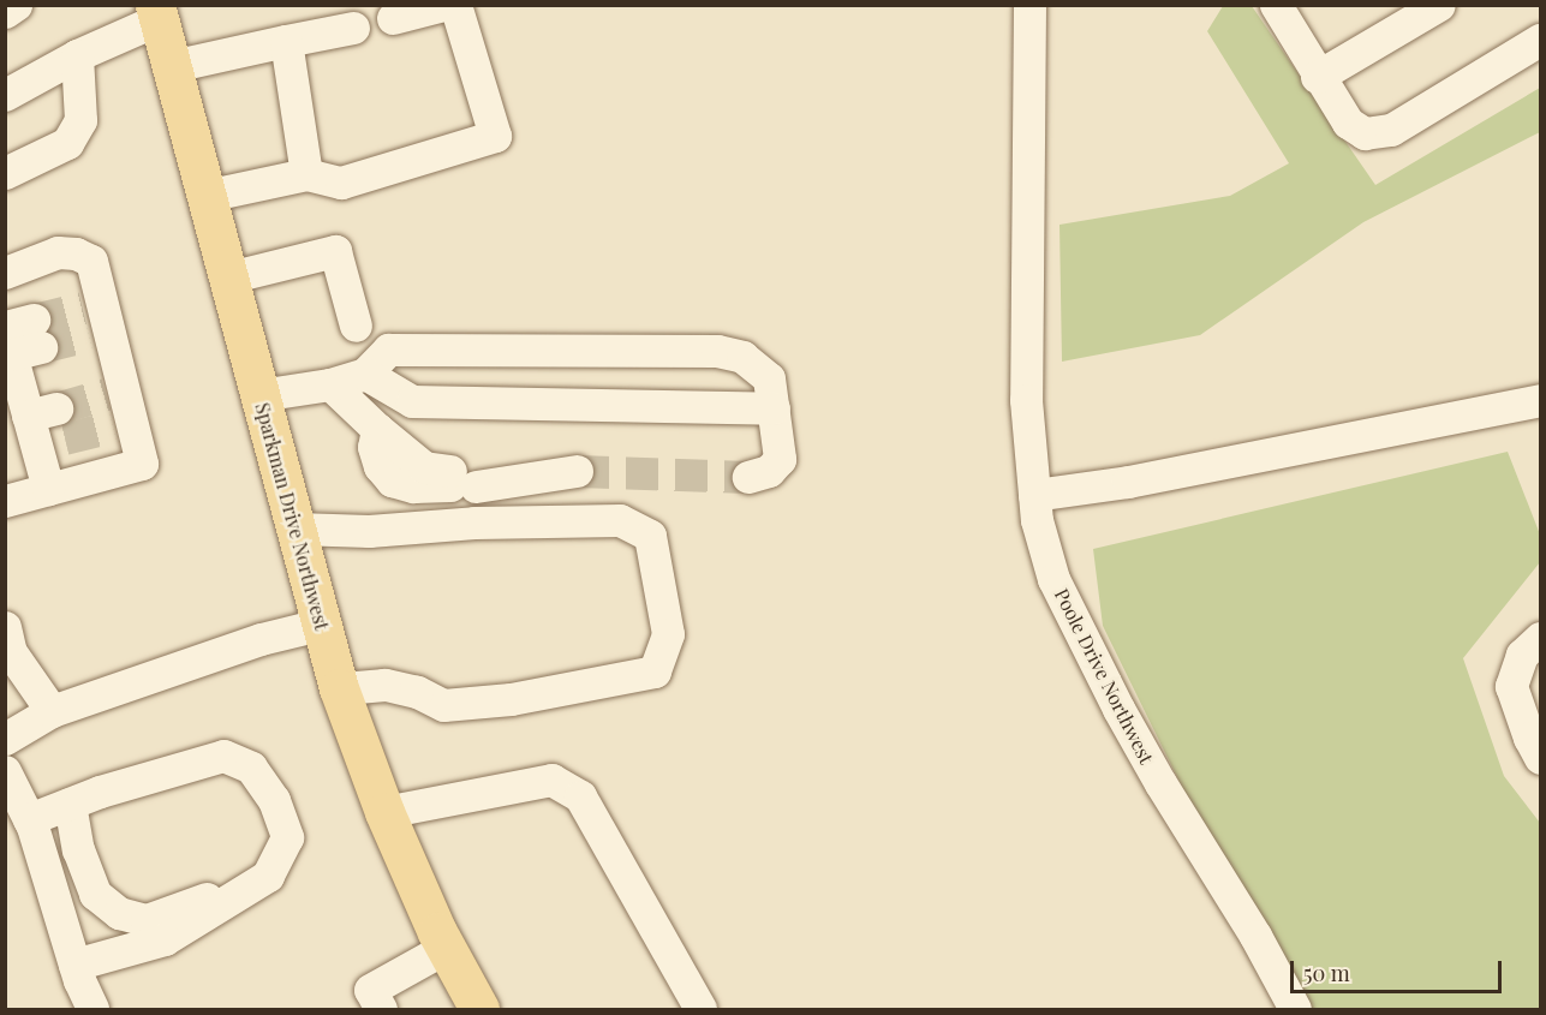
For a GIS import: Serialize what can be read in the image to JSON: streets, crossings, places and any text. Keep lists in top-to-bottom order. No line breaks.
{"streets":{"main road":["Sparkman Drive Northwest"],"street":["Poole Drive Northwest"]},"scale_bar":"50 m"}
